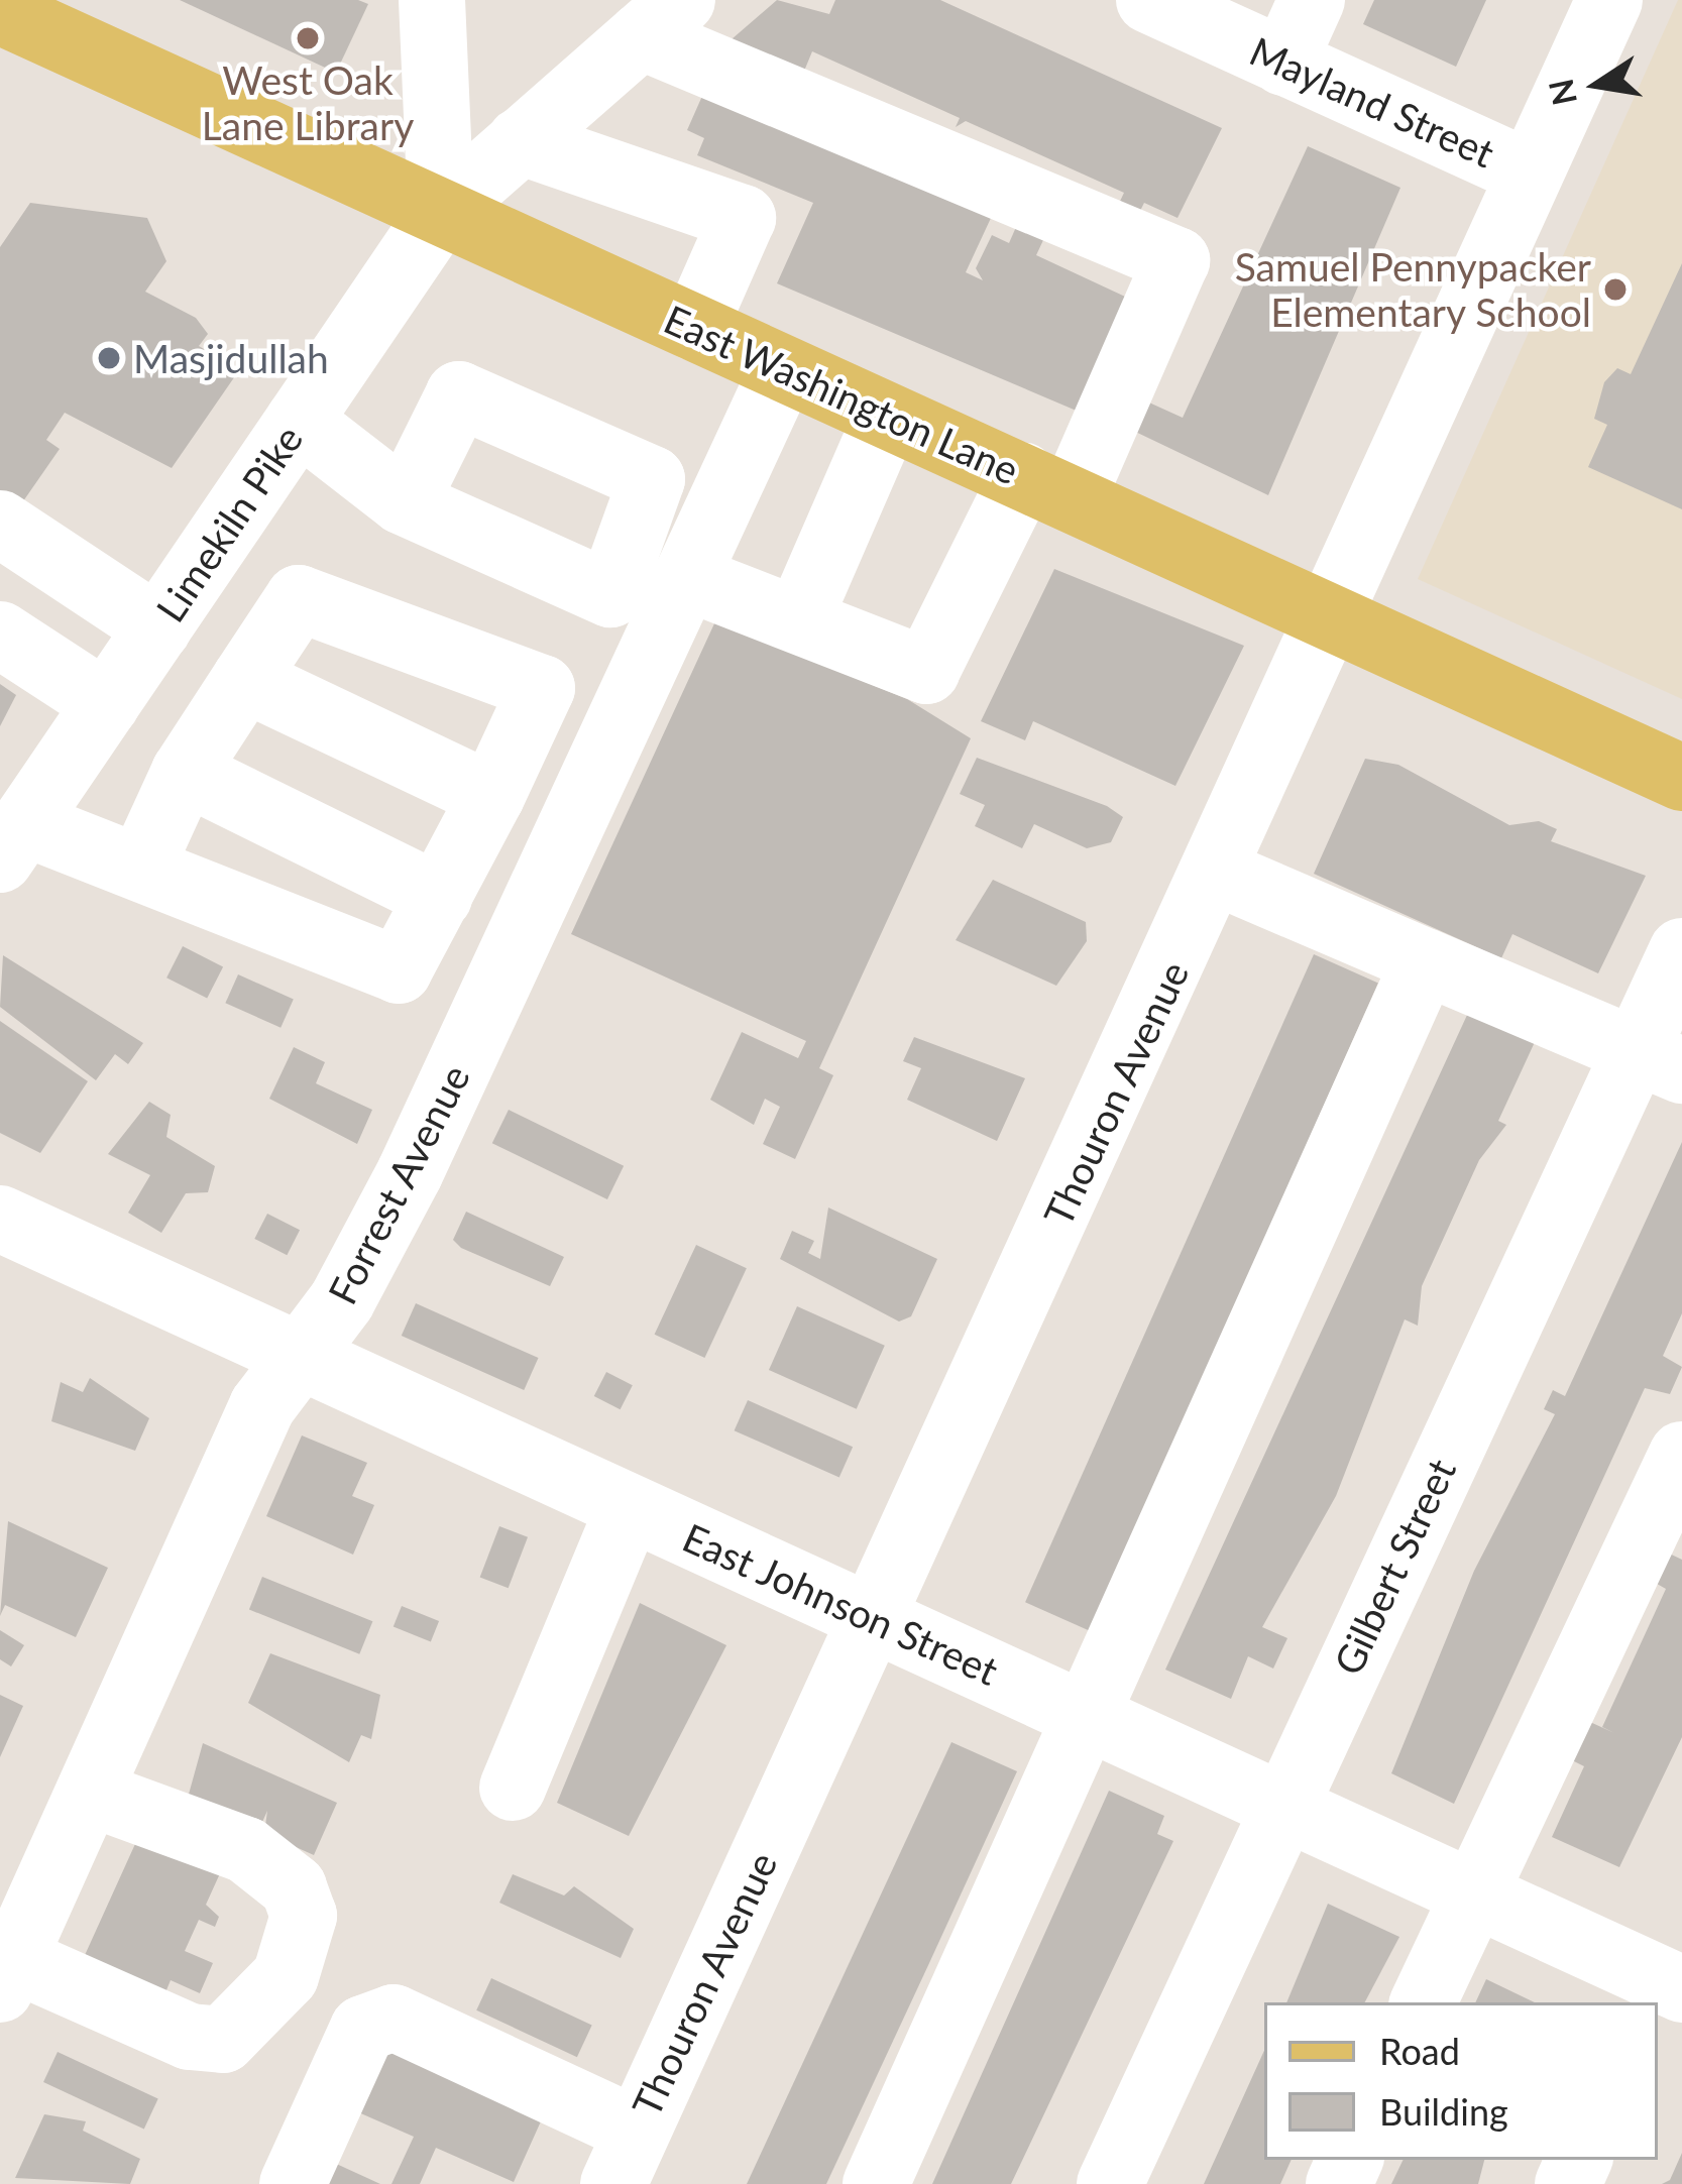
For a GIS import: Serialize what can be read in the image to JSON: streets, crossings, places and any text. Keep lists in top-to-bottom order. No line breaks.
{"streets":{"main road":["East Washington Lane"],"street":["Mayland Street","Limekiln Pike","Thouron Avenue","Forrest Avenue","Gilbert Street","East Johnson Street"]},"crossings":[["Mayland Street","Thouron Avenue"],["East Washington Lane","Limekiln Pike"],["East Washington Lane","Thouron Avenue"],["East Washington Lane","Forrest Avenue"],["Thouron Avenue","East Johnson Street"],["Forrest Avenue","East Johnson Street"],["Gilbert Street","East Johnson Street"]],"places":["West Oak Lane Library","Samuel Pennypacker Elementary School","Masjidullah"],"legend":["Road","Building"],"north":"left"}
